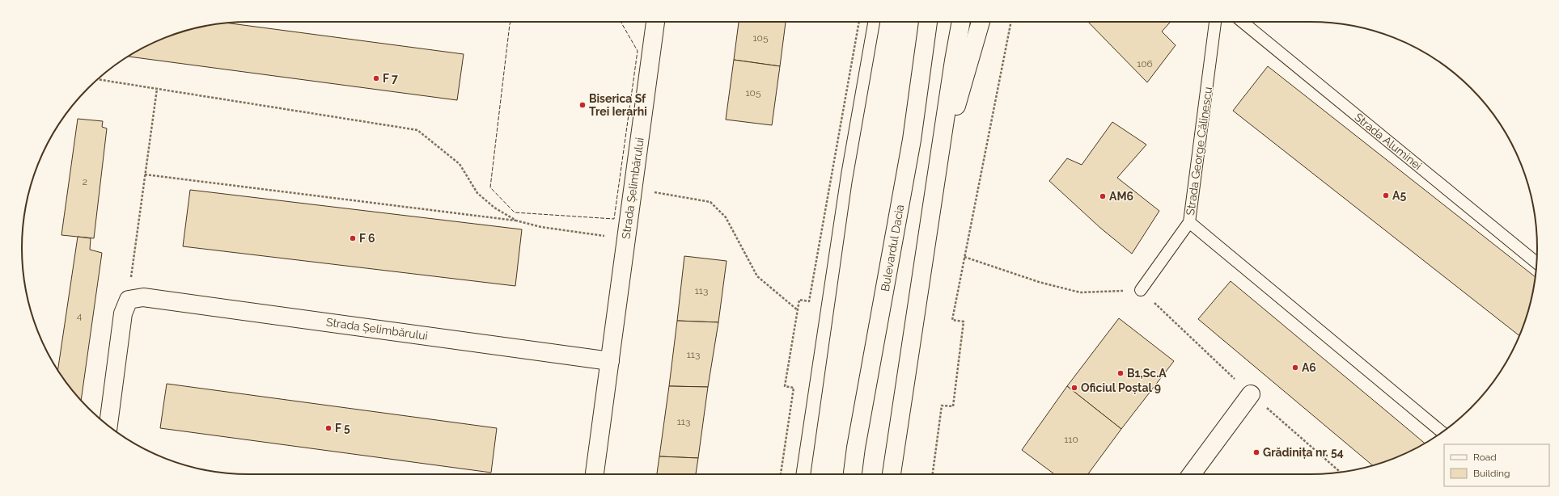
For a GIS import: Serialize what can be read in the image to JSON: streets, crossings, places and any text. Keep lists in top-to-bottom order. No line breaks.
{"streets":{"street":["Strada Șelimbărului","Bulevardul Dacia"],"lane":["Strada Aluminei","Strada George Călinescu"]},"places":["F 7","Biserica Sf Trei Ierarhi","A5","AM6","F 6","A6","B1,Sc.A","Oficiul Poștal 9","F 5","Grădinița nr. 54"],"house_numbers":["105","106","105","2","113","4","113","113","110"],"legend":["Road","Building"]}
